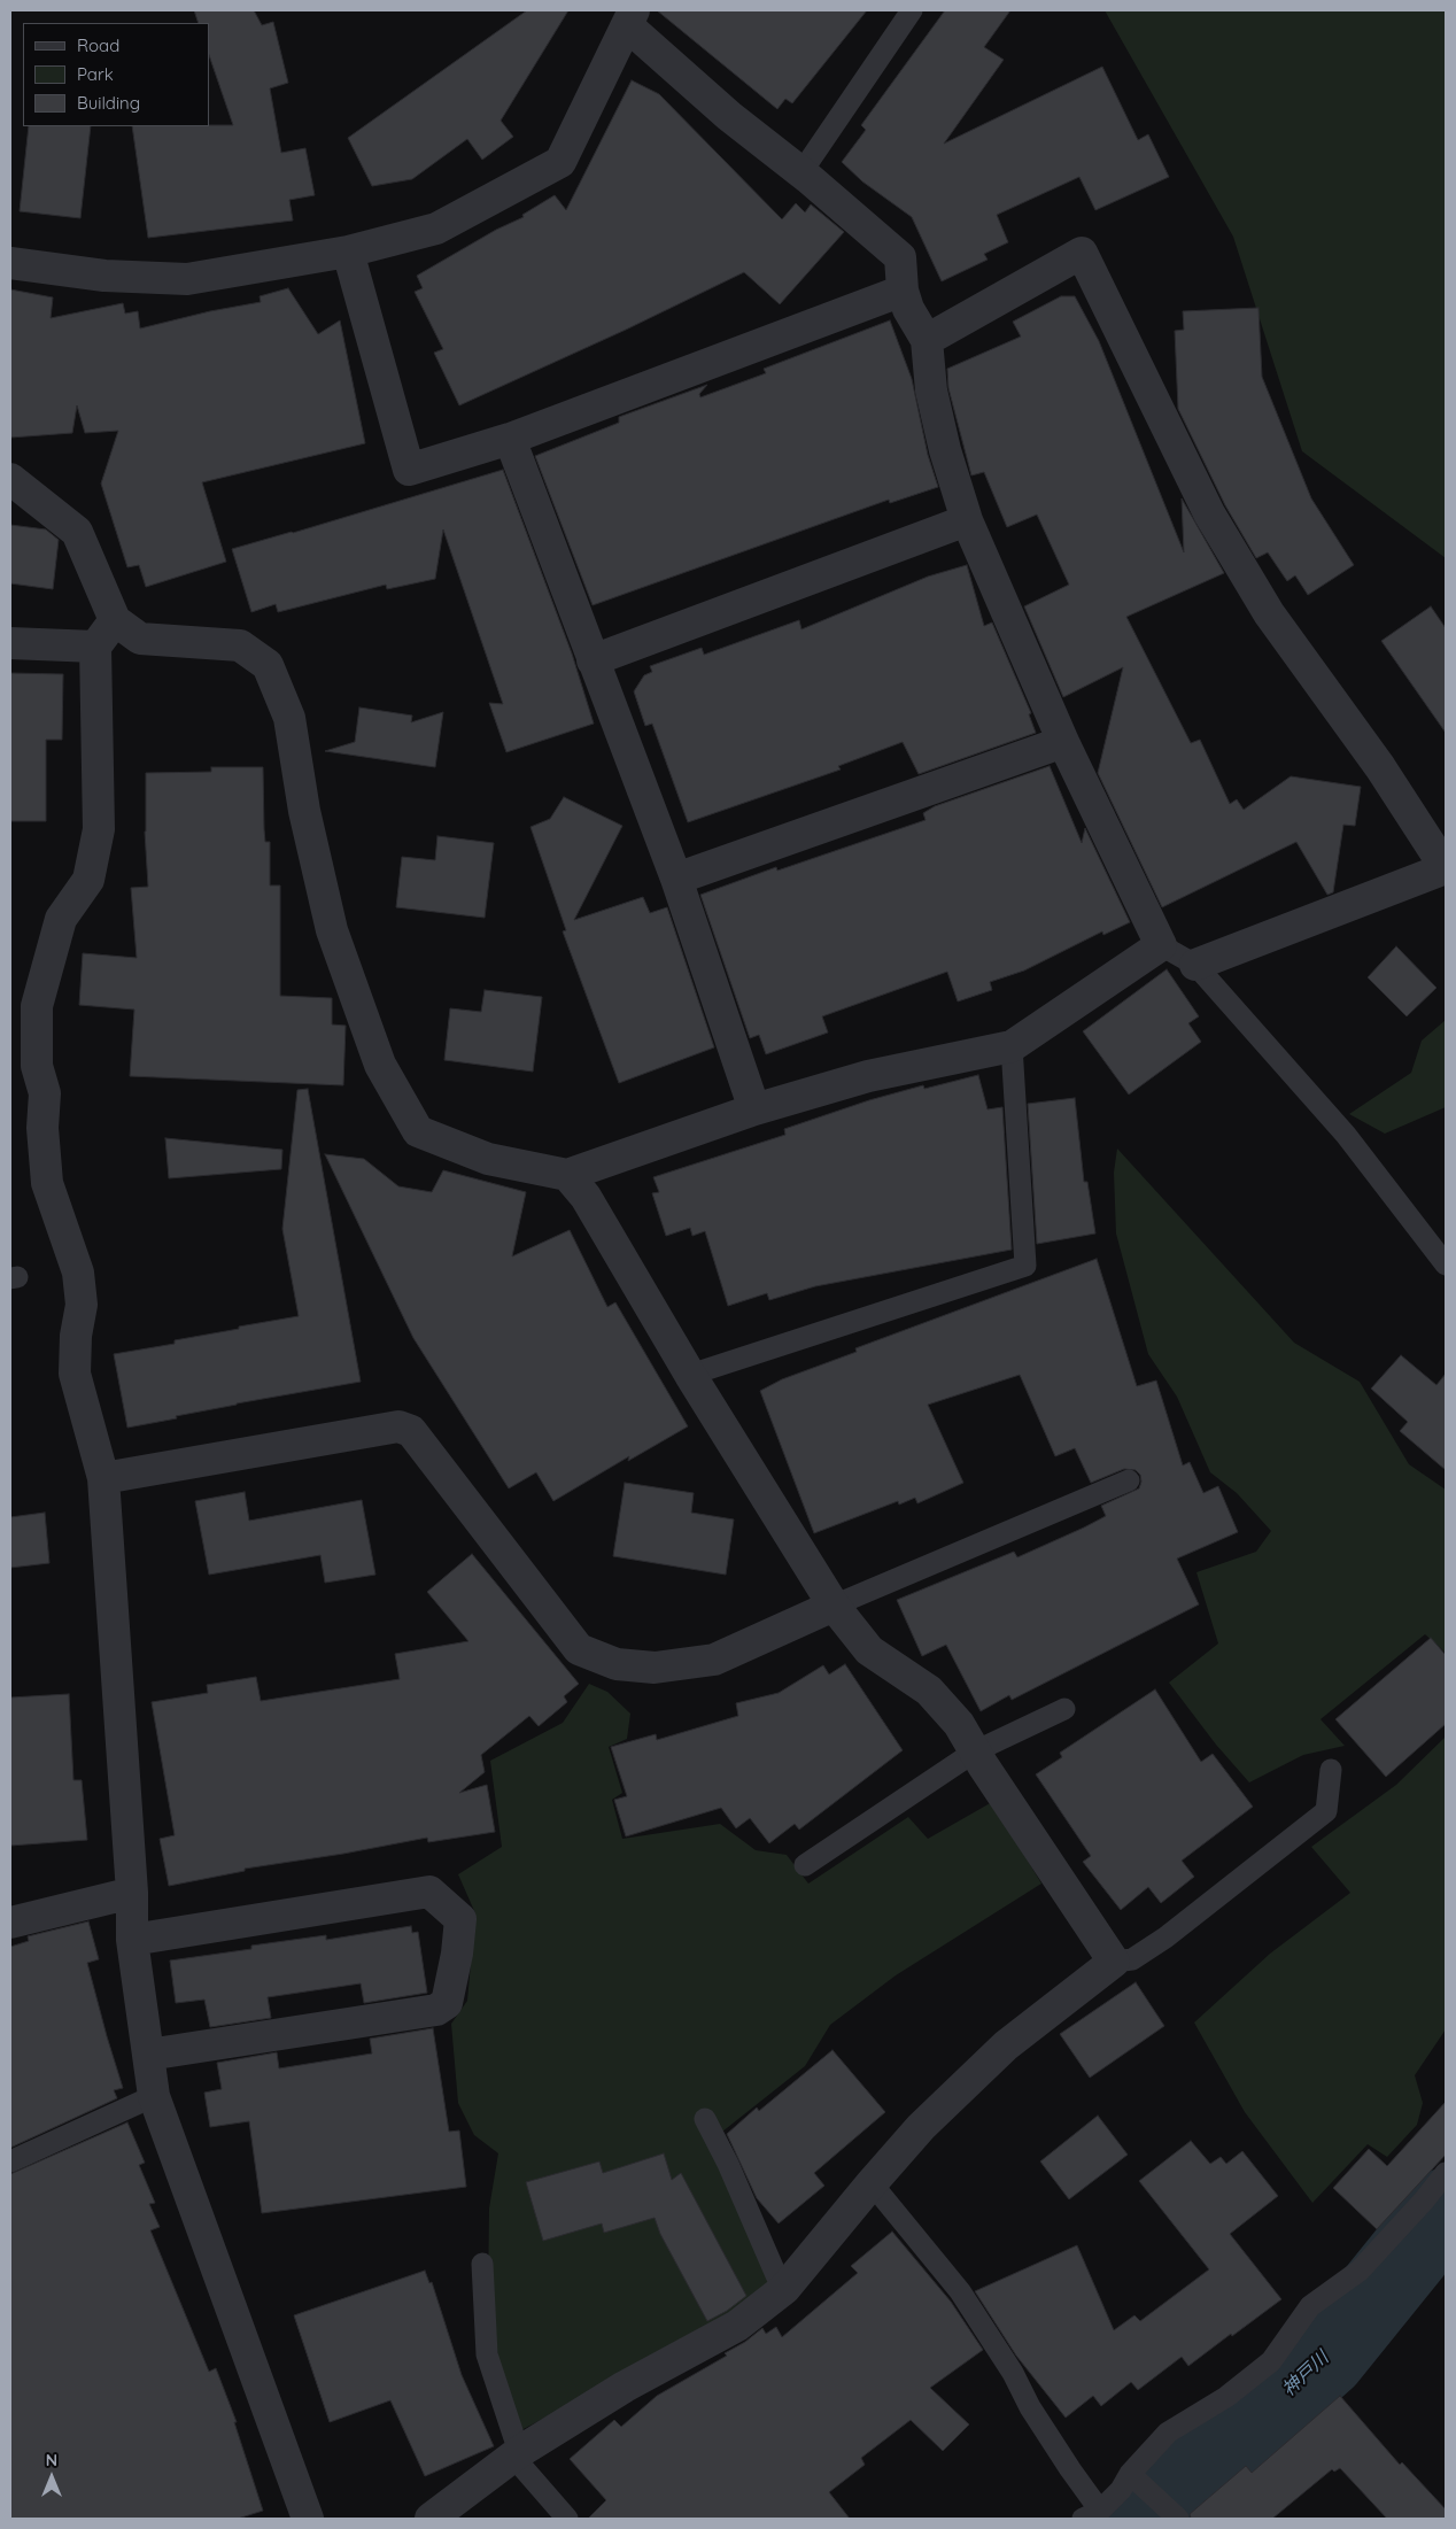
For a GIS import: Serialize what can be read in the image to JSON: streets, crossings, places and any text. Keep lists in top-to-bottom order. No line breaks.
{"water":["神戸川"],"legend":["Road","Park","Building"],"north":"top"}
